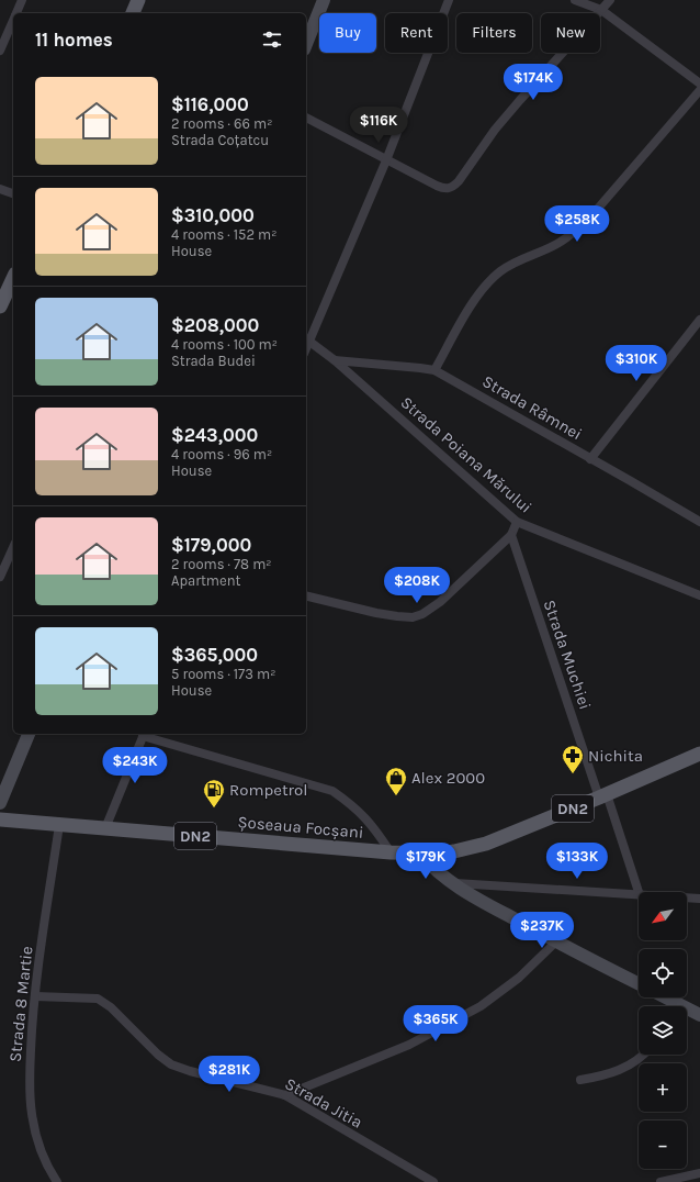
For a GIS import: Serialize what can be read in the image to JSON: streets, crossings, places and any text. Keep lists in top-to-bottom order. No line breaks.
{"streets":{"main road":["DN2","Șoseaua Focșani"],"street":["Strada Râmnei","Strada Poiana Mărului","Strada Muchiei","Strada 8 Martie","Strada Jitia"]},"crossings":[["Strada Râmnei","Strada Poiana Mărului"],["Strada Muchiei","DN2"],["Strada Muchiei","Șoseaua Focșani"],["DN2","Șoseaua Focșani"],["Șoseaua Focșani","Strada 8 Martie"],["Strada 8 Martie","Strada Jitia"]],"places":{"pharmacy":["Nichita"],"shop":["Alex 2000"],"fuel station":["Rompetrol"]},"north":"bottom left","page":{"chip":["Buy","Rent","Filters","New"],"heading":"11 homes","price":["$174K","$116K","$258K","$310K","$208K","$243K","$179K","$133K","$237K","$365K","$281K"],"list":[{"name":"$116,000","note":"2 rooms · 66 m² · Strada Coțatcu"},{"name":"$310,000","note":"4 rooms · 152 m² · House"},{"name":"$208,000","note":"4 rooms · 100 m² · Strada Budei"},{"name":"$243,000","note":"4 rooms · 96 m² · House"},{"name":"$179,000","note":"2 rooms · 78 m² · Apartment"},{"name":"$365,000","note":"5 rooms · 173 m² · House"}],"map_buttons":["+","−"]}}
